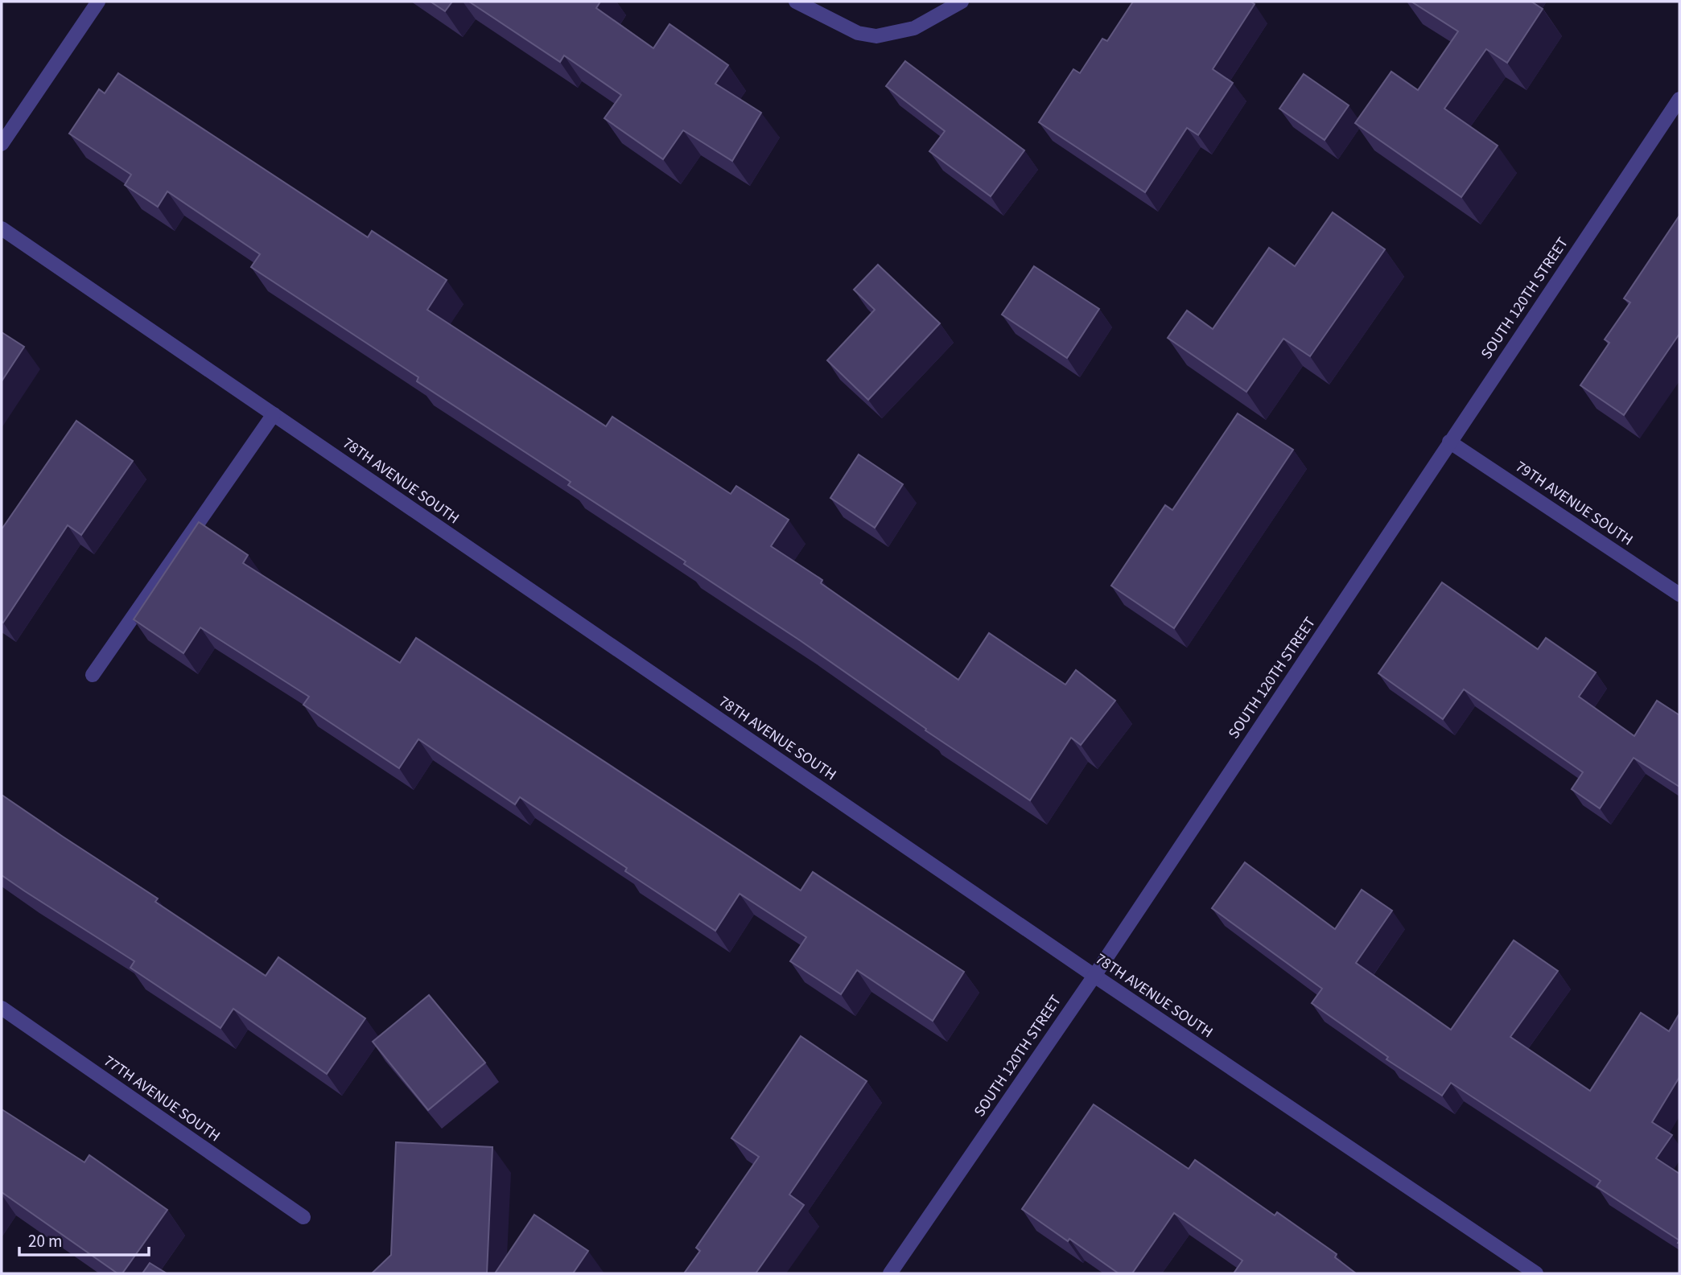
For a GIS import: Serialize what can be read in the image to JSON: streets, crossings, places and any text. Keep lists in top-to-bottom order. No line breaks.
{"streets":{"street":["SOUTH 120TH STREET","78TH AVENUE SOUTH","79TH AVENUE SOUTH","77TH AVENUE SOUTH"]},"crossings":[["SOUTH 120TH STREET","78TH AVENUE SOUTH"],["SOUTH 120TH STREET","79TH AVENUE SOUTH"]],"scale_bar":"20 m"}
